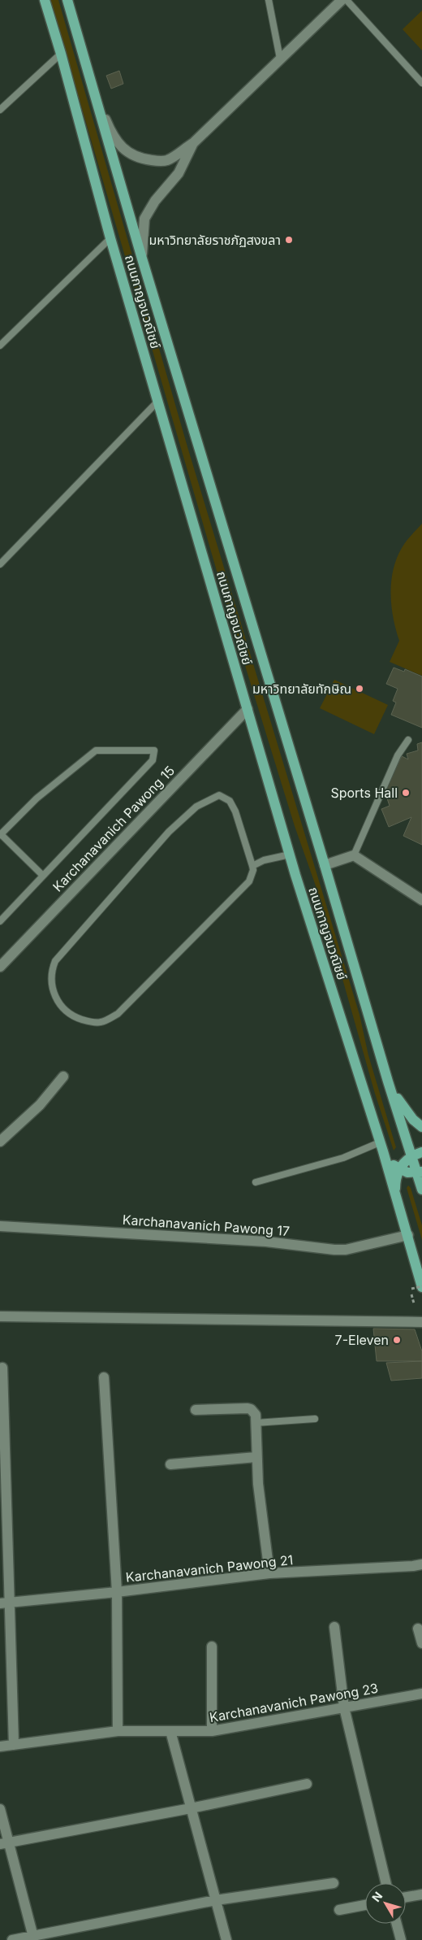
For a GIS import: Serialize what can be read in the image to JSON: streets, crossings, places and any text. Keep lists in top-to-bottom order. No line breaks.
{"streets":{"main road":["ถนนกาญจนวณิชย์"],"street":["Karchanavanich Pawong 15","Karchanavanich Pawong 17","Karchanavanich Pawong 21","Karchanavanich Pawong 23"]},"crossings":[["ถนนกาญจนวณิชย์","Karchanavanich Pawong 15"],["ถนนกาญจนวณิชย์","Karchanavanich Pawong 17"]],"places":["มหาวิทยาลัยราชภัฏสงขลา","มหาวิทยาลัยทักษิณ","Sports Hall","7-Eleven"],"north":"top left"}
